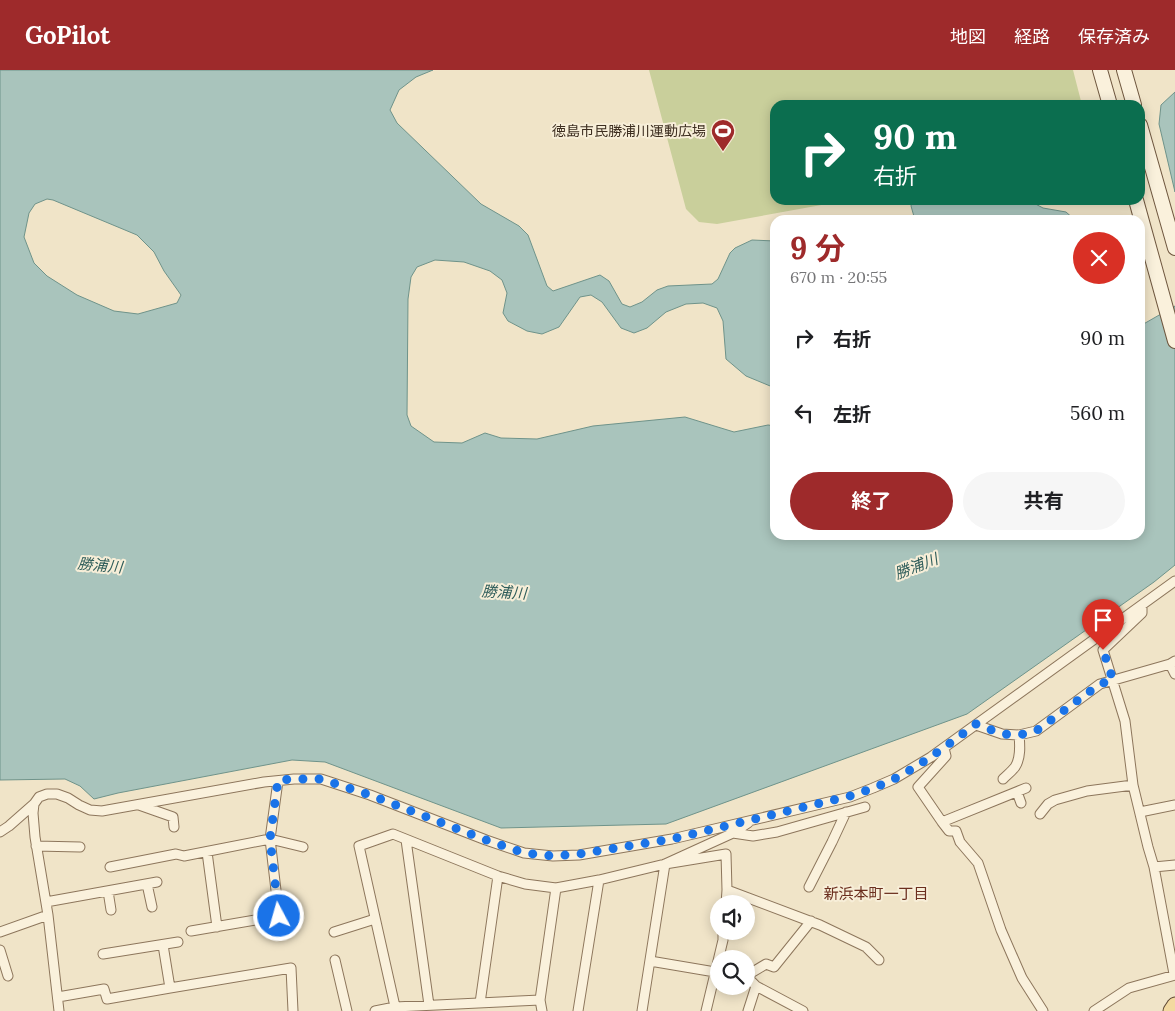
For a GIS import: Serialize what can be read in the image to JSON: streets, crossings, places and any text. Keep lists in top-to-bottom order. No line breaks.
{"districts":["新浜本町一丁目"],"water":["勝浦川"],"places":{"sports":["徳島市民勝浦川運動広場"]},"page":{"header":"GoPilot","nav":["地図","経路","保存済み"],"turn":["90 m","右折"],"heading":["9 分","670 m · 20:55"],"list":[{"name":"右折","value":"90 m"},{"name":"左折","value":"560 m"}],"buttons":["終了","共有"]}}
